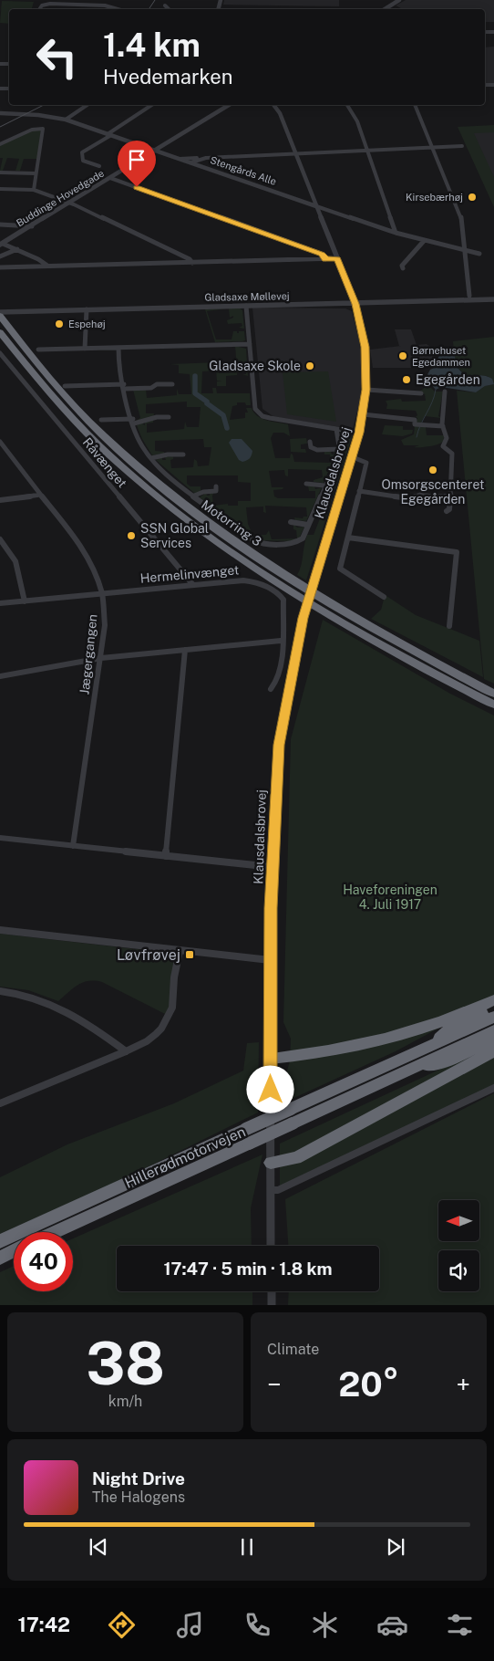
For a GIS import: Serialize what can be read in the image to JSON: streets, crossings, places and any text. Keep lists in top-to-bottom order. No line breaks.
{"streets":{"highway":["Motorring 3","Hillerødmotorvejen"],"street":["Stengårds Alle","Buddinge Hovedgade","Gladsaxe Møllevej","Råvænget","Klausdalsbrovej","Hermelinvænget","Jægergangen"]},"crossings":[["Stengårds Alle","Buddinge Hovedgade"],["Stengårds Alle","Klausdalsbrovej"],["Gladsaxe Møllevej","Klausdalsbrovej"],["Råvænget","Hermelinvænget"],["Hermelinvænget","Jægergangen"]],"parks":["Haveforeningen 4. Juli 1917"],"places":{"other":["Kirsebærhøj","Espehøj","Børnehuset Egedammen","Gladsaxe Skole","Egegården","Omsorgscenteret Egegården","SSN Global Services"],"transit":["Løvfrøvej"]},"north":"left","page":{"turn":["1.4 km","Hvedemarken"],"limit":"40","trip":"17:47 · 5 min · 1.8 km","tile":[["38","km/h"],"Climate"],"heat":["−","20°","+"],"song":["Night Drive","The Halogens"],"tabs":"17:42"}}
